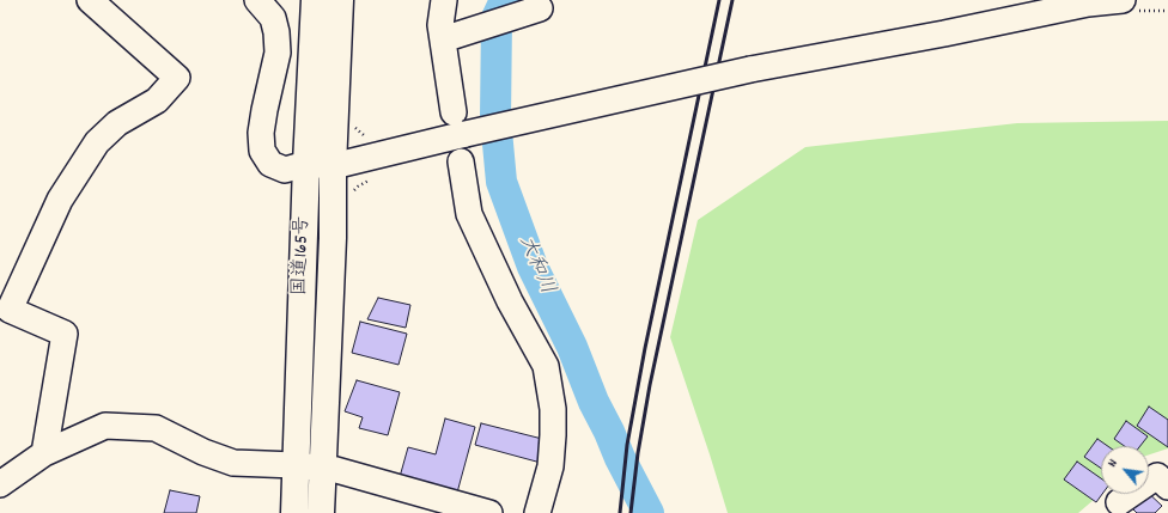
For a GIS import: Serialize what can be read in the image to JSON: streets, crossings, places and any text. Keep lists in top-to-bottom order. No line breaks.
{"streets":{"highway":["国道165号"]},"water":["大和川"],"north":"top left"}
